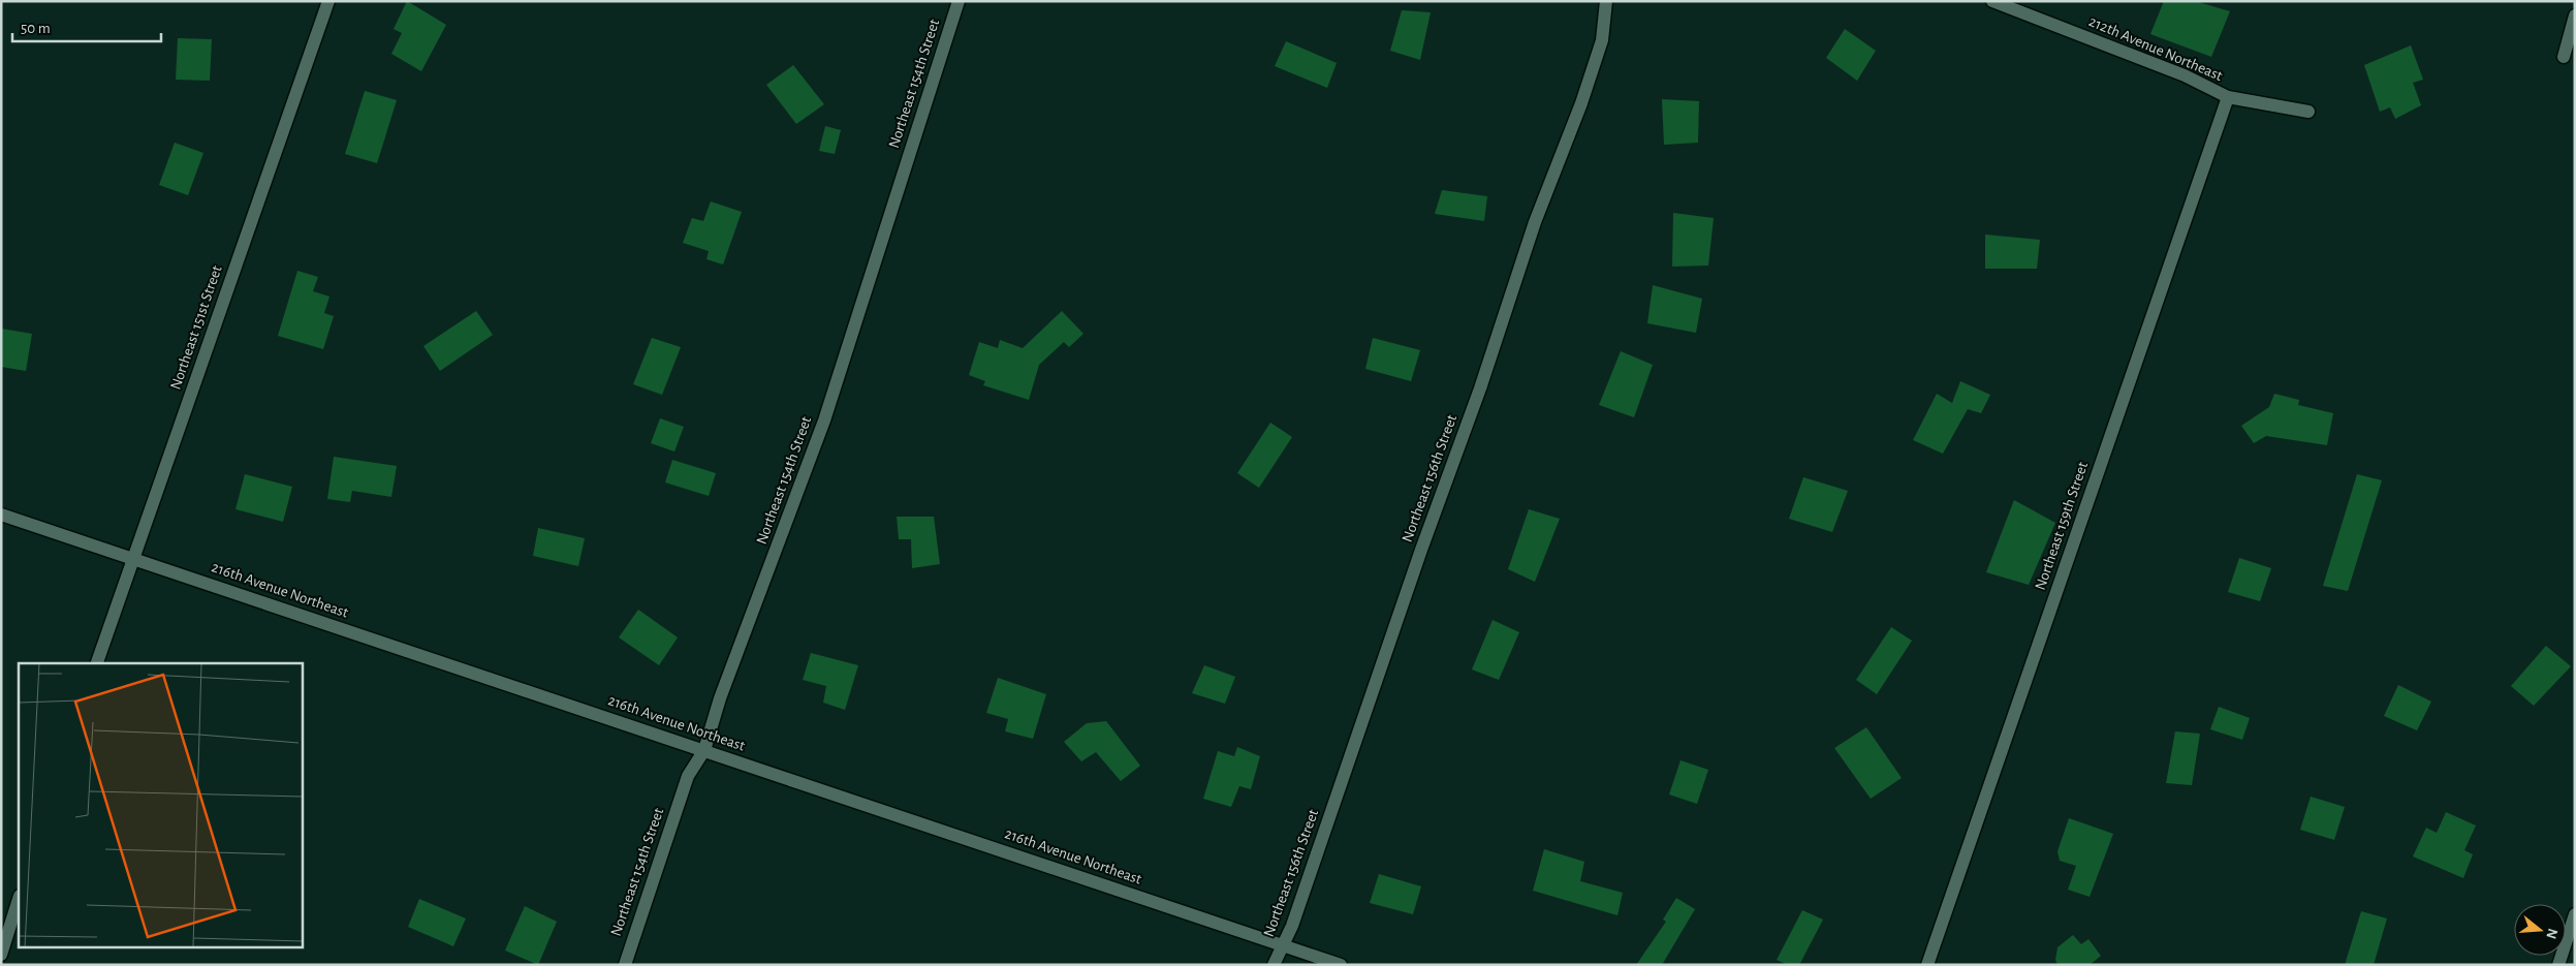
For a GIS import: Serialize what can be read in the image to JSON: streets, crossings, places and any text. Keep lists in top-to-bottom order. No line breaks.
{"streets":{"street":["212th Avenue Northeast","Northeast 154th Street","Northeast 151st Street","Northeast 156th Street","Northeast 159th Street","216th Avenue Northeast"]},"crossings":[["212th Avenue Northeast","Northeast 159th Street"],["Northeast 154th Street","216th Avenue Northeast"],["Northeast 151st Street","216th Avenue Northeast"],["Northeast 156th Street","216th Avenue Northeast"]],"scale_bar":"50 m","north":"right"}
